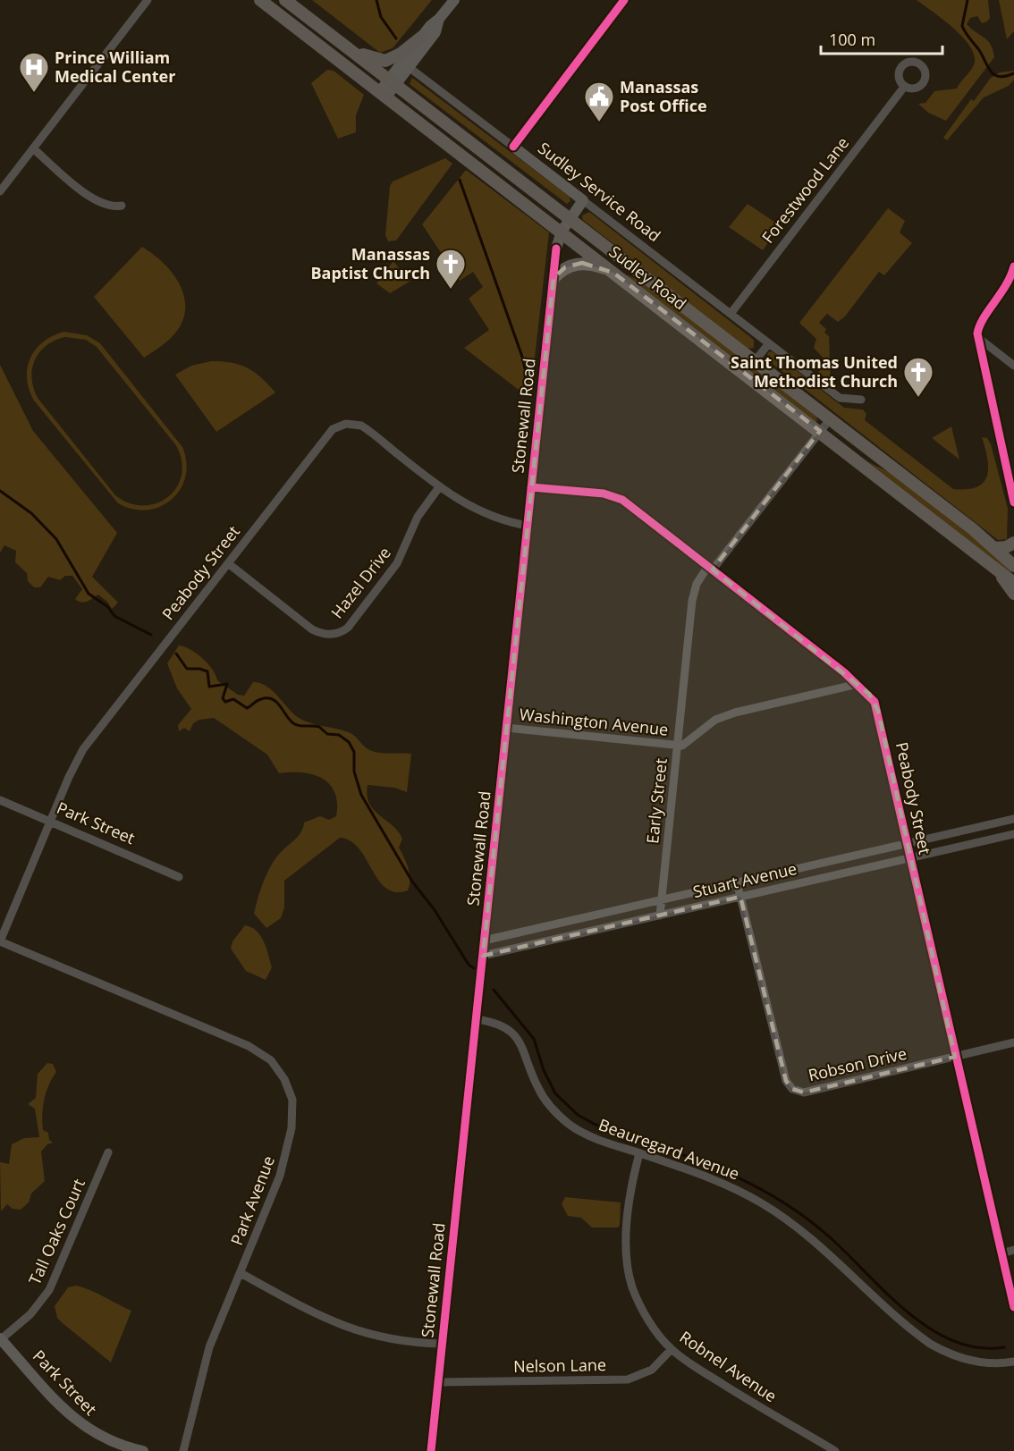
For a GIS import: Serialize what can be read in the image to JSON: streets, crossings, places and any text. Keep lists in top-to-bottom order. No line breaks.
{"streets":{"main road":["Sudley Road"],"street":["Forestwood Lane","Sudley Service Road","Stonewall Road","Peabody Street","Hazel Drive","Washington Avenue","Early Street","Park Street","Stuart Avenue","Robson Drive","Beauregard Avenue","Park Avenue","Tall Oaks Court","Nelson Lane","Robnel Avenue"]},"crossings":[["Forestwood Lane","Sudley Service Road"],["Sudley Service Road","Stonewall Road"],["Sudley Road","Stonewall Road"],["Sudley Road","Early Street"],["Stonewall Road","Peabody Street"],["Stonewall Road","Washington Avenue"],["Stonewall Road","Stuart Avenue"],["Stonewall Road","Beauregard Avenue"],["Stonewall Road","Nelson Lane"],["Peabody Street","Hazel Drive"],["Peabody Street","Washington Avenue"],["Peabody Street","Early Street"],["Peabody Street","Park Street"],["Peabody Street","Stuart Avenue"],["Peabody Street","Robson Drive"],["Peabody Street","Park Avenue"],["Washington Avenue","Early Street"],["Early Street","Stuart Avenue"],["Park Street","Tall Oaks Court"],["Stuart Avenue","Robson Drive"],["Beauregard Avenue","Robnel Avenue"],["Nelson Lane","Robnel Avenue"]],"places":{"hospital":["Prince William Medical Center"],"public building":["Manassas Post Office"],"church":["Manassas Baptist Church","Saint Thomas United Methodist Church"]},"scale_bar":"100 m"}
